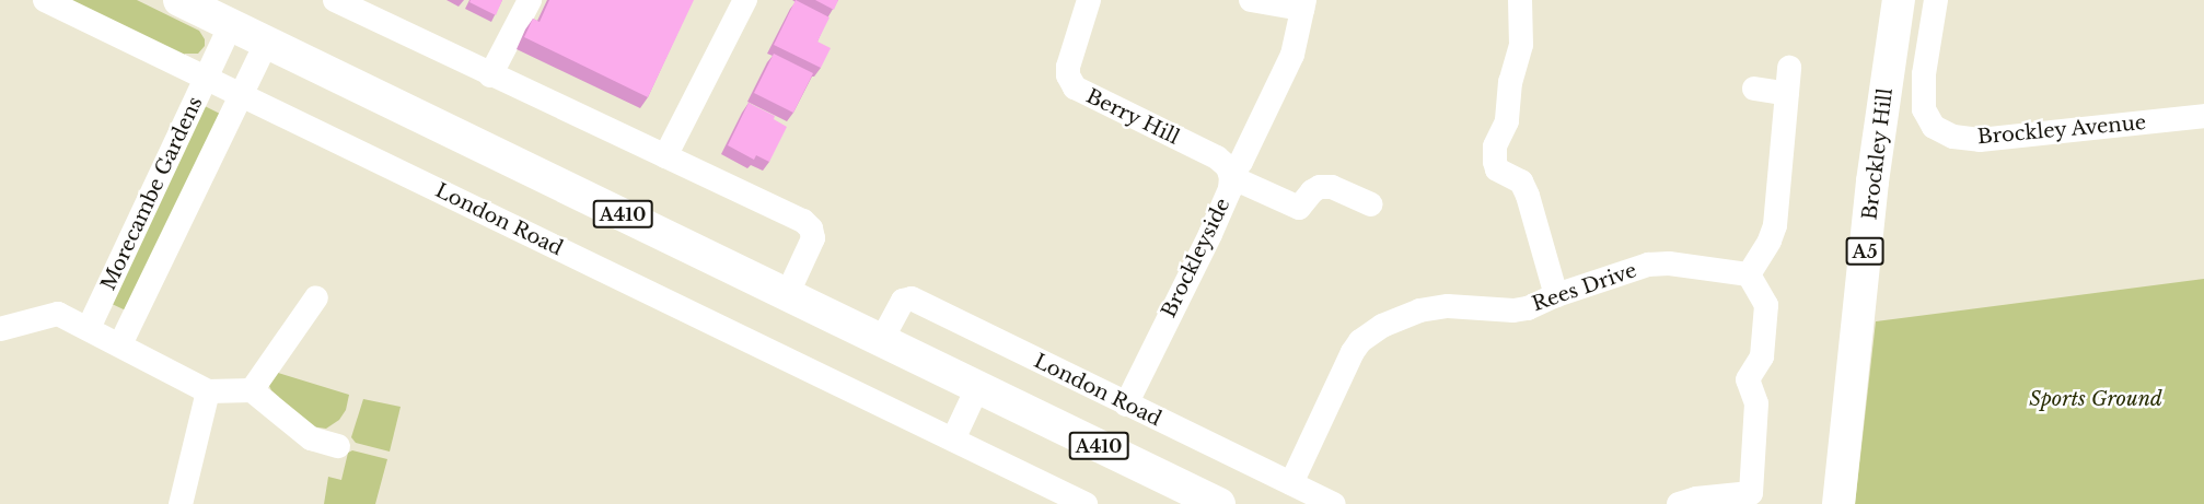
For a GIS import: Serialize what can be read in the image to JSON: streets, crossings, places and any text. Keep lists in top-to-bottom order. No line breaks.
{"streets":{"main road":["Brockley Hill","A410","A5"],"street":["Berry Hill","Brockley Avenue","Morecambe Gardens","London Road","Brockleyside","Rees Drive"]},"crossings":[["Berry Hill","Brockleyside"],["Morecambe Gardens","A410"],["Morecambe Gardens","London Road"],["A410","London Road"],["London Road","Brockleyside"],["London Road","Rees Drive"]],"parks":["Sports Ground"]}
